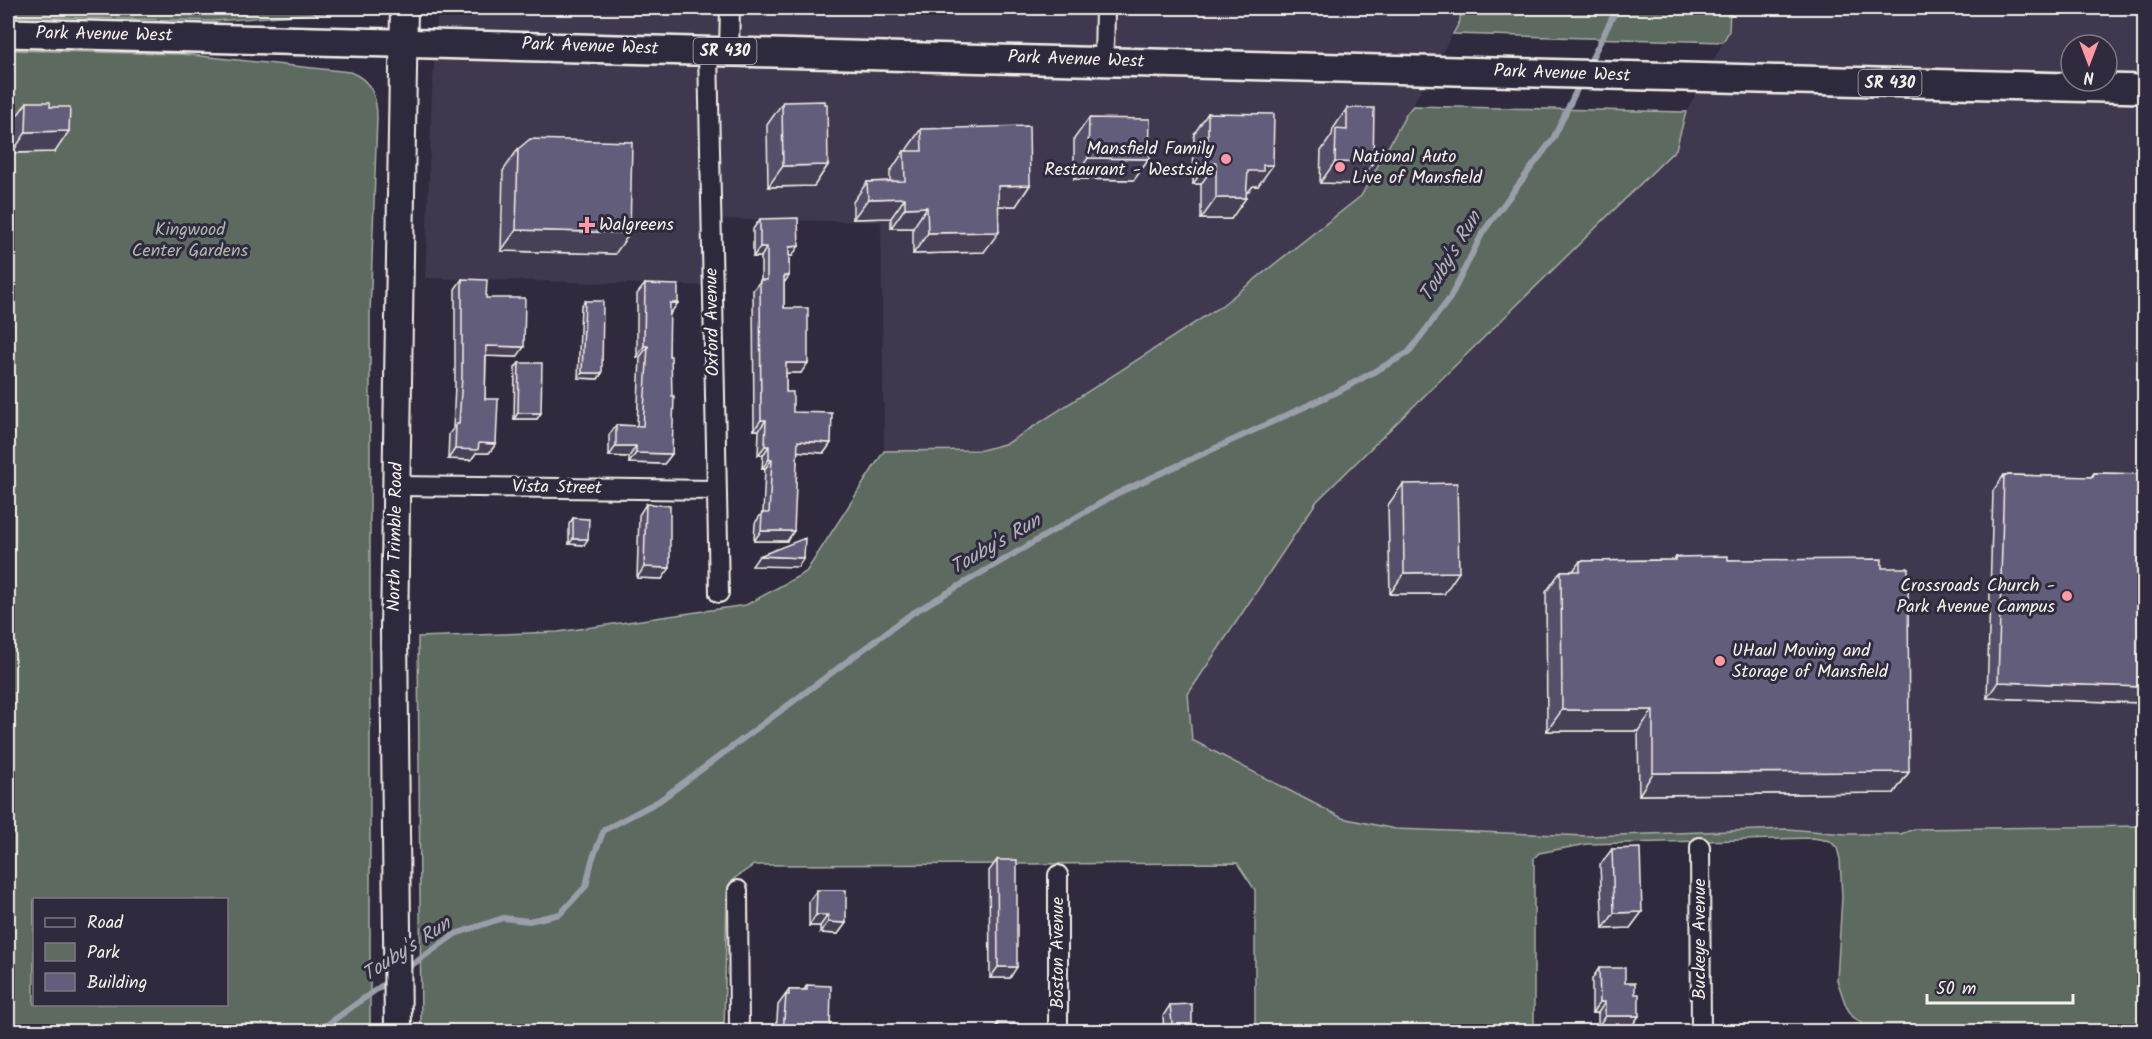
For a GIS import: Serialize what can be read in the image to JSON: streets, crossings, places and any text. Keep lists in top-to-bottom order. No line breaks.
{"streets":{"main road":["Park Avenue West","SR 430","North Trimble Road"],"street":["Oxford Avenue","Vista Street","Buckeye Avenue","Boston Avenue"]},"crossings":[["Park Avenue West","Oxford Avenue"],["Park Avenue West","North Trimble Road"],["Oxford Avenue","Vista Street"],["Vista Street","North Trimble Road"]],"water":["Touby's Run"],"parks":["Kingwood Center Gardens"],"places":{"other":["Mansfield Family Restaurant - Westside","National Auto Live of Mansfield","Crossroads Church - Park Avenue Campus","UHaul Moving and Storage of Mansfield"],"health":["Walgreens"]},"legend":["Road","Park","Building"],"scale_bar":"50 m","north":"bottom"}
